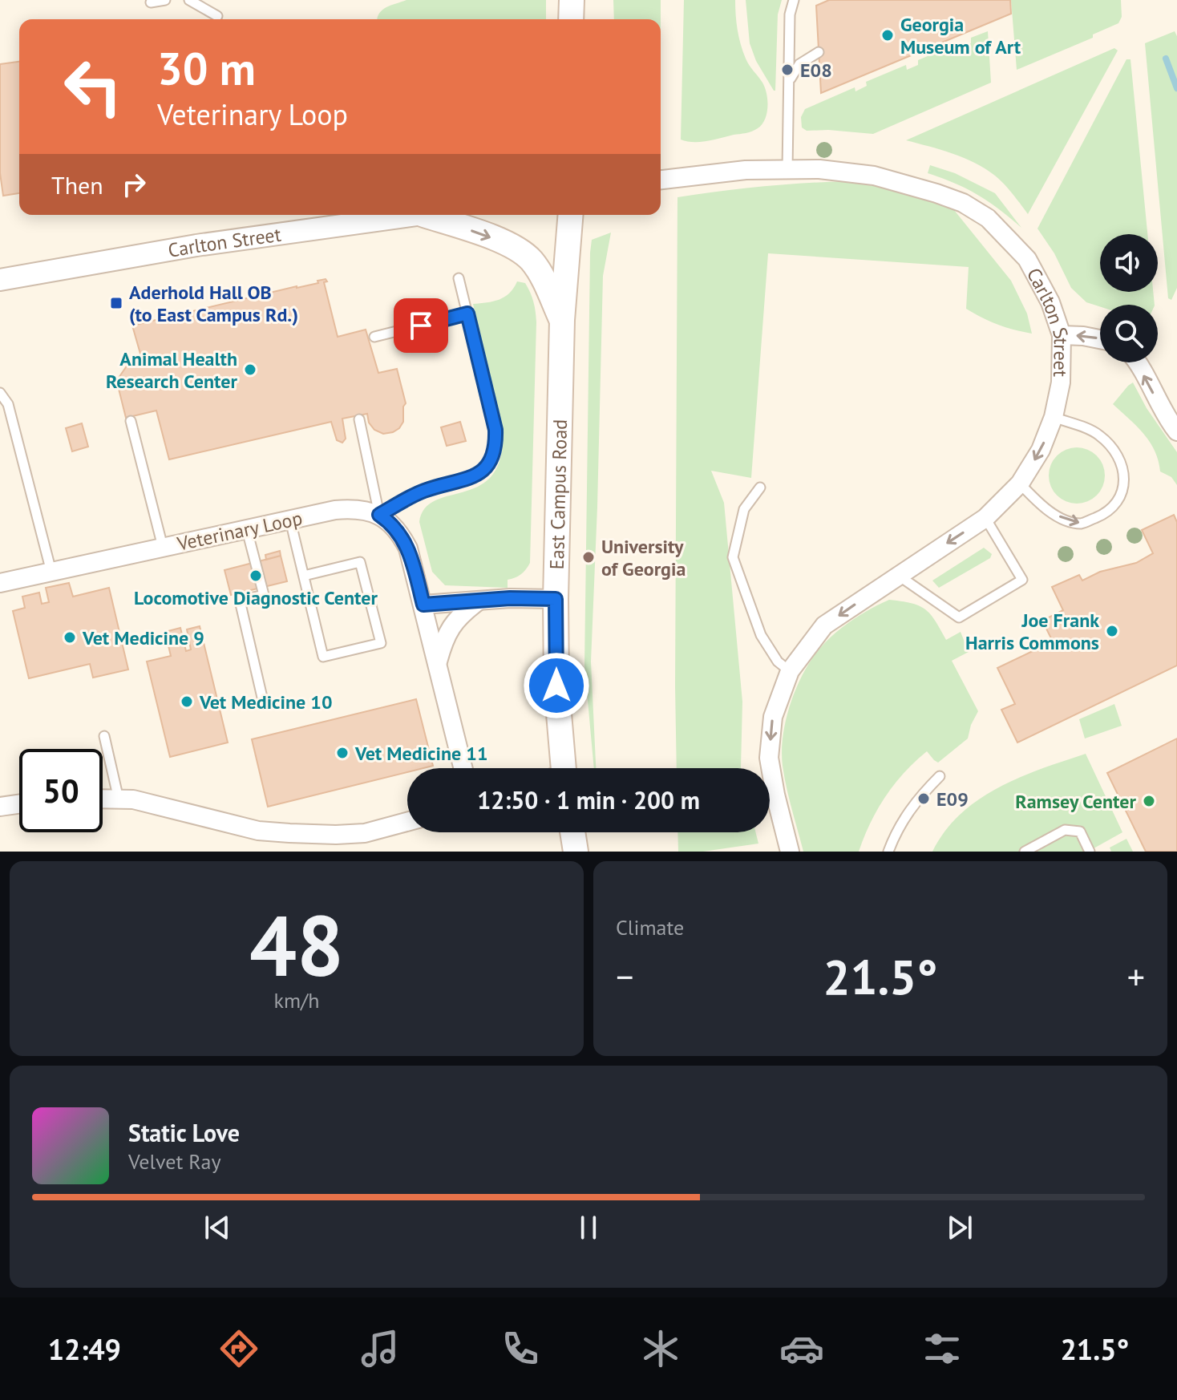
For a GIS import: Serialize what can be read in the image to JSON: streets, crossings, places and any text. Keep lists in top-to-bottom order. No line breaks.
{"streets":{"main road":["East Campus Road"],"street":["Carlton Street","Veterinary Loop"]},"places":{"other":["Georgia Museum of Art","E08","Animal Health Research Center","University of Georgia","Locomotive Diagnostic Center","Joe Frank Harris Commons","Vet Medicine 9","Vet Medicine 10","Vet Medicine 11","E09","Ramsey Center"],"transit":["Aderhold Hall OB (to East Campus Rd.)"]},"page":{"turn":["30 m","Veterinary Loop"],"then":"Then","limit":"50","trip":"12:50 · 1 min · 200 m","tile":[["48","km/h"],"Climate"],"heat":["−","21.5°","+"],"song":["Static Love","Velvet Ray"],"tabs":["12:49","21.5°"]}}
